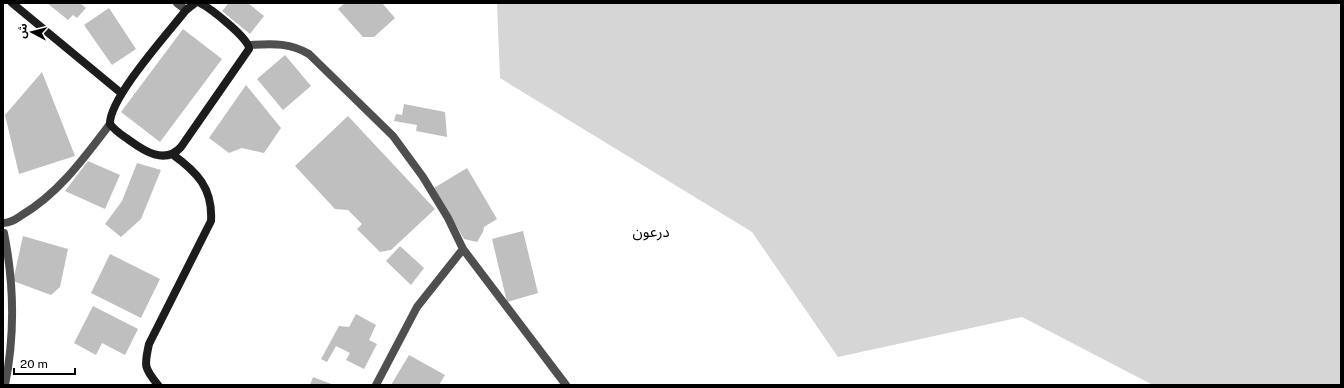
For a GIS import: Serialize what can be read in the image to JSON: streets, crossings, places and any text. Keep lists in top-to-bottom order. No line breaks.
{"districts":["درعون"],"scale_bar":"20 m","north":"left"}
